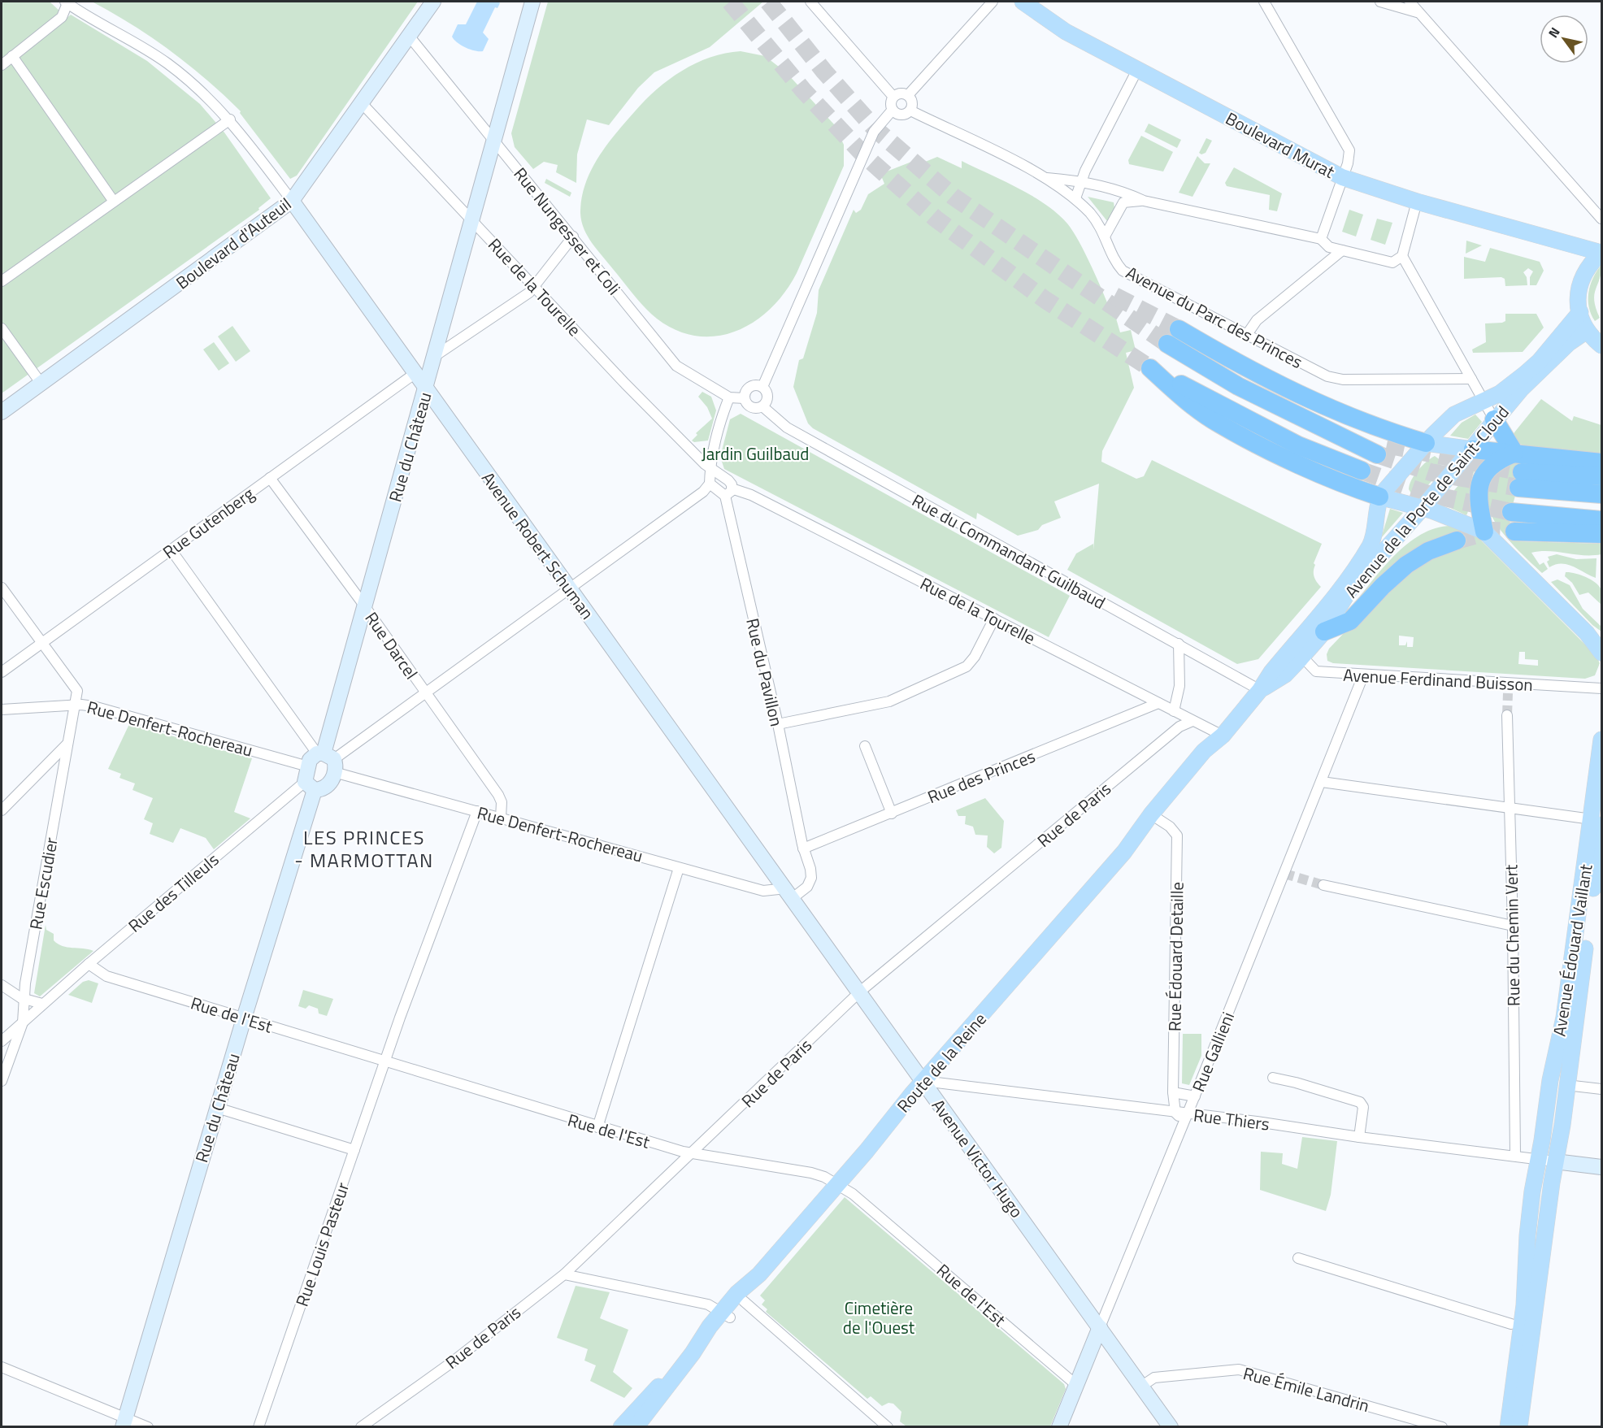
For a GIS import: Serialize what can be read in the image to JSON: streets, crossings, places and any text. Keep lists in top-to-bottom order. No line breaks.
{"streets":{"main road":["Boulevard Murat","Avenue de la Porte de Saint-Cloud","Avenue Édouard Vaillant","Route de la Reine"],"street":["Rue Nungesser et Coli","Boulevard d'Auteuil","Rue de la Tourelle","Avenue du Parc des Princes","Rue du Château","Rue Gutenberg","Avenue Robert Schuman","Rue du Commandant Guilbaud","Rue Darcel","Rue du Pavillon","Avenue Ferdinand Buisson","Rue Denfert-Rochereau","Rue des Princes","Rue de Paris","Rue Escudier","Rue des Tilleuls","Rue du Chemin Vert","Rue Édouard Detaille","Rue de l'Est","Rue Gallieni","Rue Thiers","Avenue Victor Hugo","Rue Louis Pasteur","Rue Émile Landrin"]},"crossings":[["Rue Nungesser et Coli","Boulevard d'Auteuil"],["Rue Nungesser et Coli","Rue du Château"],["Rue Nungesser et Coli","Rue du Commandant Guilbaud"],["Boulevard d'Auteuil","Rue de la Tourelle"],["Boulevard d'Auteuil","Avenue Robert Schuman"],["Rue de la Tourelle","Rue du Château"],["Rue de la Tourelle","Rue du Pavillon"],["Rue de la Tourelle","Rue des Princes"],["Rue de la Tourelle","Rue de Paris"],["Rue de la Tourelle","Route de la Reine"],["Rue du Château","Avenue Robert Schuman"],["Rue du Château","Rue Darcel"],["Rue du Château","Rue Denfert-Rochereau"],["Rue du Château","Rue des Tilleuls"],["Rue du Château","Rue de l'Est"],["Avenue de la Porte de Saint-Cloud","Rue du Commandant Guilbaud"],["Avenue de la Porte de Saint-Cloud","Avenue Ferdinand Buisson"],["Avenue de la Porte de Saint-Cloud","Route de la Reine"],["Rue Gutenberg","Avenue Robert Schuman"],["Rue Gutenberg","Rue Darcel"],["Rue Gutenberg","Rue Escudier"],["Avenue Robert Schuman","Rue du Pavillon"],["Avenue Robert Schuman","Rue Denfert-Rochereau"],["Avenue Robert Schuman","Avenue Victor Hugo"],["Rue du Commandant Guilbaud","Route de la Reine"],["Rue Darcel","Rue Denfert-Rochereau"],["Rue du Pavillon","Rue Denfert-Rochereau"],["Rue du Pavillon","Rue des Princes"],["Rue du Pavillon","Avenue Victor Hugo"],["Avenue Ferdinand Buisson","Rue Gallieni"],["Rue Denfert-Rochereau","Rue Escudier"],["Rue Denfert-Rochereau","Avenue Victor Hugo"],["Rue Denfert-Rochereau","Rue Louis Pasteur"],["Rue de Paris","Rue de l'Est"],["Rue de Paris","Avenue Victor Hugo"],["Rue Escudier","Rue des Tilleuls"],["Rue des Tilleuls","Rue de l'Est"],["Rue du Chemin Vert","Rue Thiers"],["Avenue Édouard Vaillant","Rue Thiers"],["Rue Édouard Detaille","Route de la Reine"],["Rue Édouard Detaille","Rue Thiers"],["Rue de l'Est","Rue Gallieni"],["Rue de l'Est","Route de la Reine"],["Rue de l'Est","Rue Louis Pasteur"],["Rue Gallieni","Rue Thiers"],["Rue Gallieni","Avenue Victor Hugo"],["Route de la Reine","Rue Thiers"],["Route de la Reine","Avenue Victor Hugo"],["Rue Thiers","Avenue Victor Hugo"],["Avenue Victor Hugo","Rue Émile Landrin"]],"districts":["LES PRINCES - MARMOTTAN"],"parks":["Jardin Guilbaud","Cimetière de l'Ouest"],"north":"top left"}
